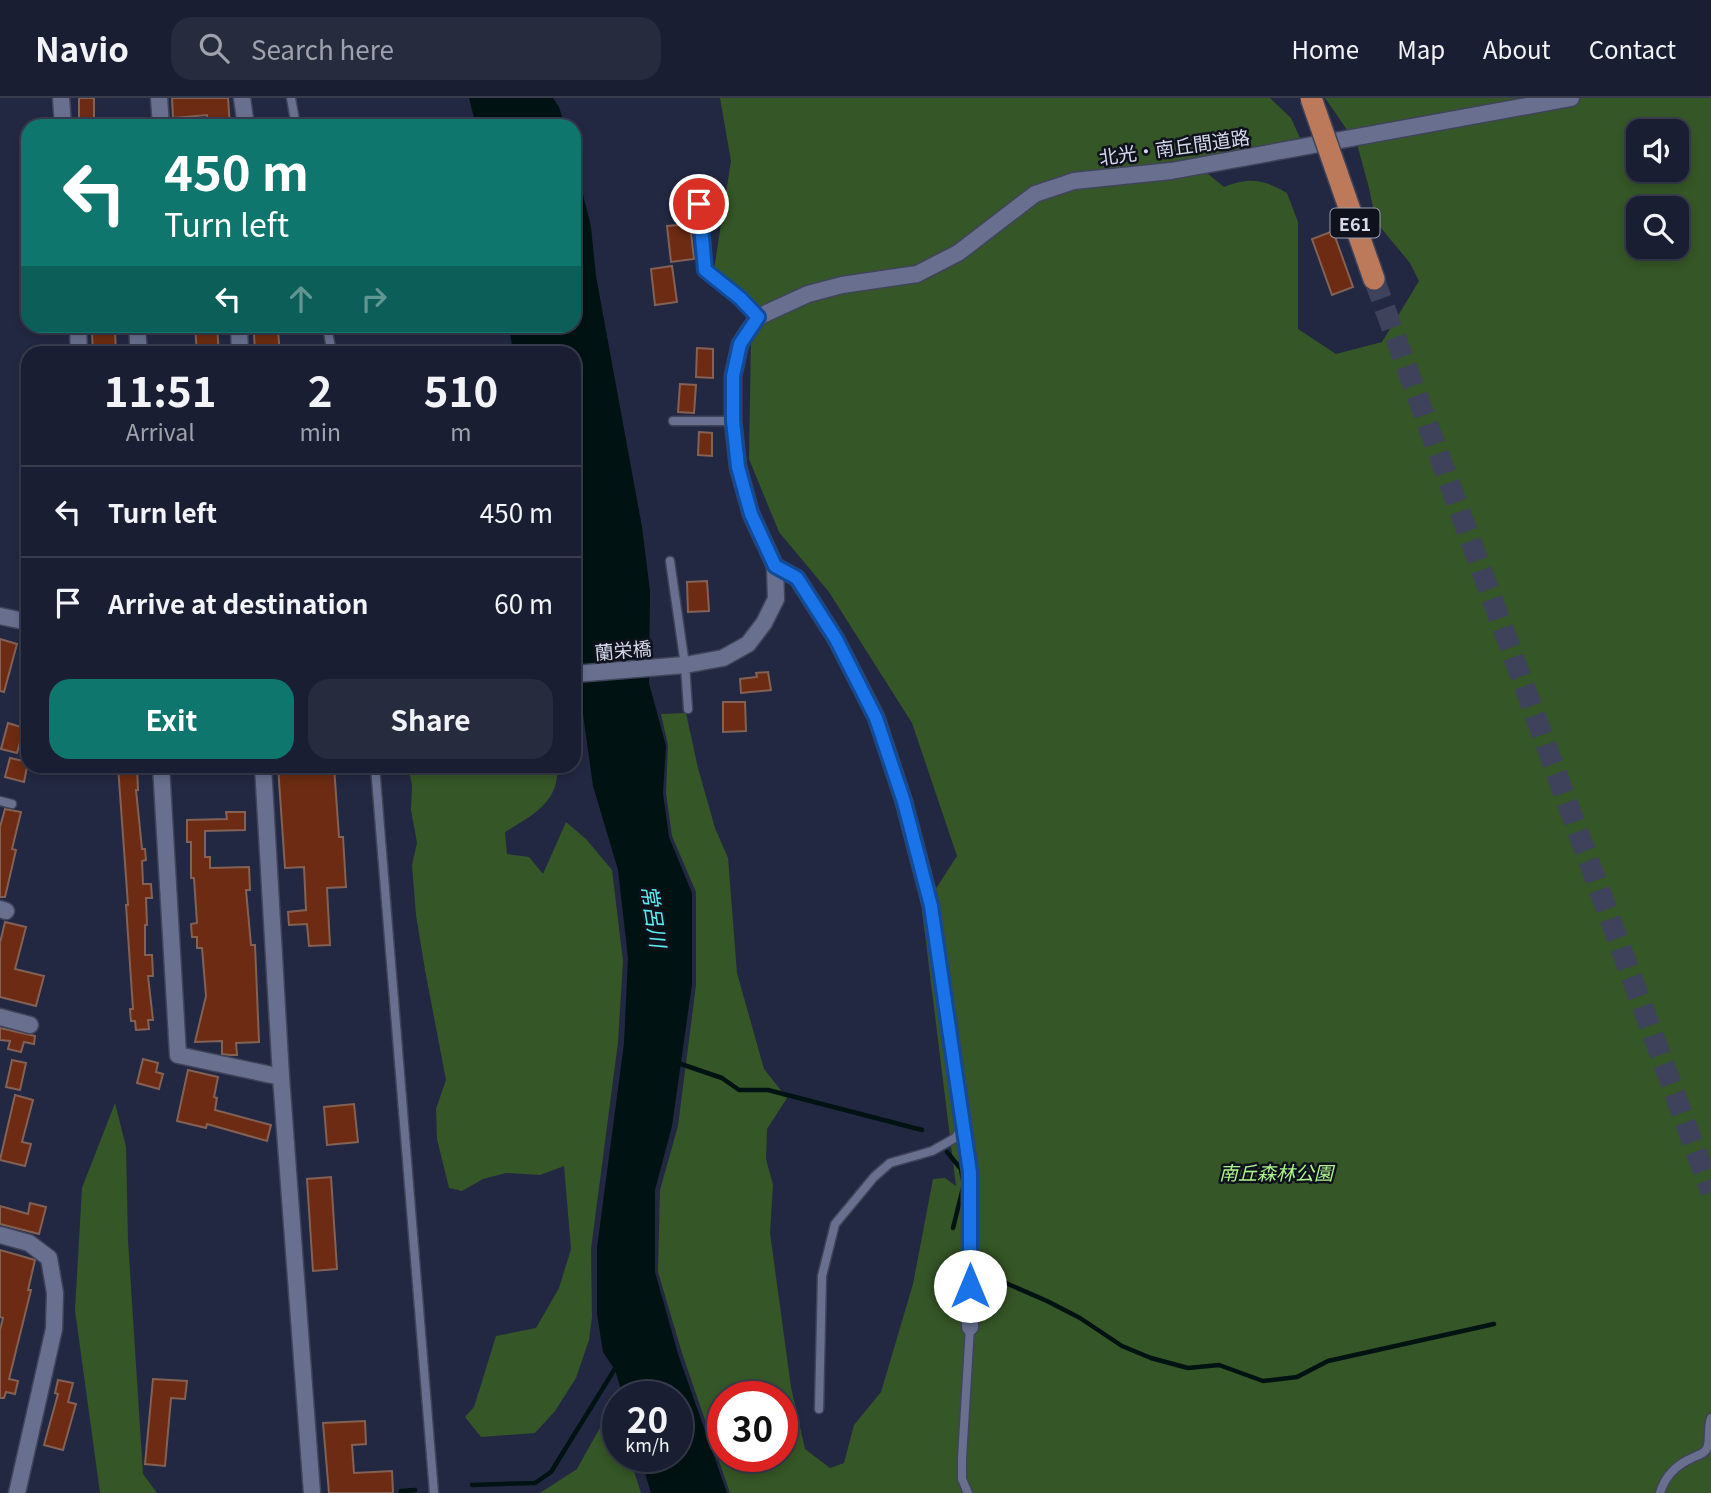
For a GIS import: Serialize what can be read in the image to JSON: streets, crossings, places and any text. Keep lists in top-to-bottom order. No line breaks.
{"streets":{"highway":["E61"],"street":["北光・南丘間道路","蘭栄橋"]},"water":["常呂川"],"parks":["南丘森林公園"],"page":{"header":"Navio","search":"Search here","nav":["Home","Map","About","Contact"],"turn":["450 m","Turn left"],"eta":["11:51","Arrival","2","min","510","m"],"list":[{"name":"Turn left","value":"450 m"},{"name":"Arrive at destination","value":"60 m"}],"buttons":["Exit","Share"],"speed":"20 km/h","limit":"30"}}
